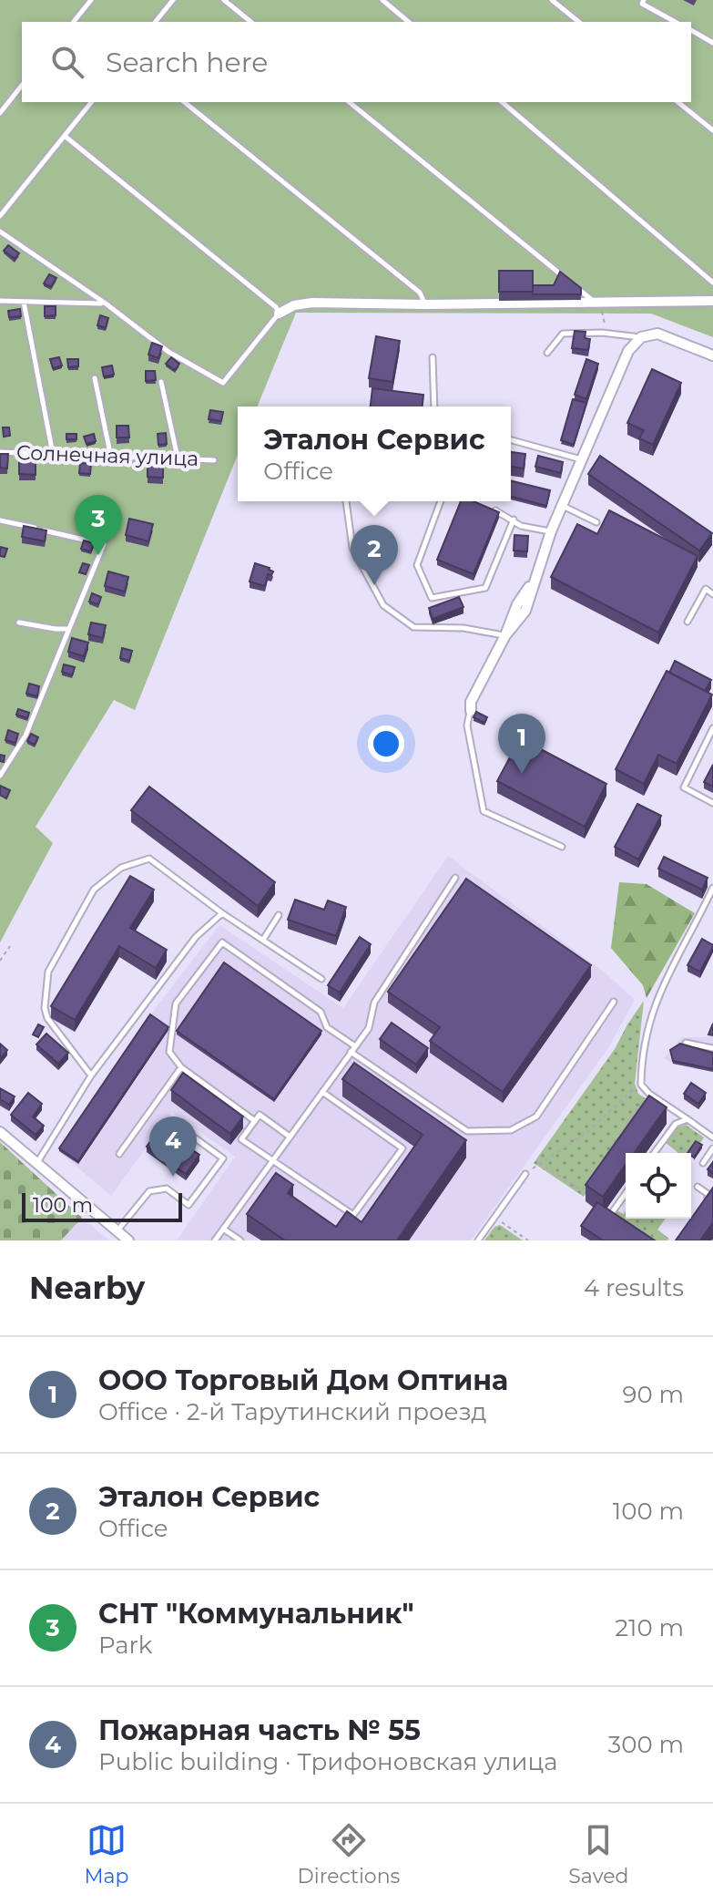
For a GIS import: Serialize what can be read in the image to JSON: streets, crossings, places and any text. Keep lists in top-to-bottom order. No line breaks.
{"streets":{"lane":["Солнечная улица"]},"scale_bar":"100 m","page":{"search":"Search here","popup":["Эталон Сервис","Office"],"pins":["3","2","1","4"],"scale":"100 m","heading":["Nearby","4 results"],"list":[{"mark":"1","name":"ООО Торговый Дом Оптина","note":"Office · 2-й Тарутинский проезд","value":"90 m"},{"mark":"2","name":"Эталон Сервис","note":"Office","value":"100 m"},{"mark":"3","name":"СНТ \"Коммунальник\"","note":"Park","value":"210 m"},{"mark":"4","name":"Пожарная часть № 55","note":"Public building · Трифоновская улица","value":"300 m"}],"nav":["Map","Directions","Saved"]}}
